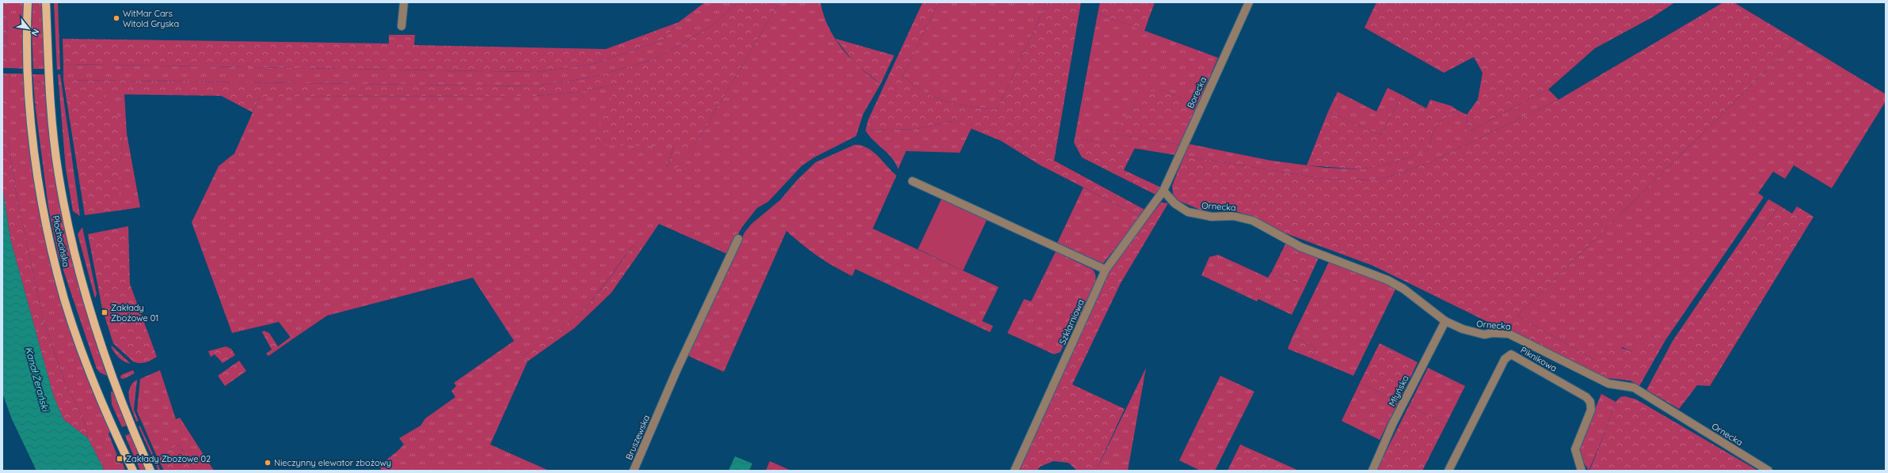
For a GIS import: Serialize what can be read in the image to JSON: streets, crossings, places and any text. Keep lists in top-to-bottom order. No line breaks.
{"streets":{"main road":["Płochocińska"],"street":["Borecka","Ornecka","Szklarniowa","Piknikowa","Młyńska","Bruszewska"]},"crossings":[["Borecka","Ornecka"],["Borecka","Szklarniowa"],["Ornecka","Szklarniowa"],["Ornecka","Młyńska"]],"water":["Kanał Żerański"],"places":{"other":["WitMar Cars Witold Gryska","Nieczynny elewator zbożowy"],"transit":["Zakłady Zbożowe 01","Zakłady Zbożowe 02"]},"north":"bottom right"}
